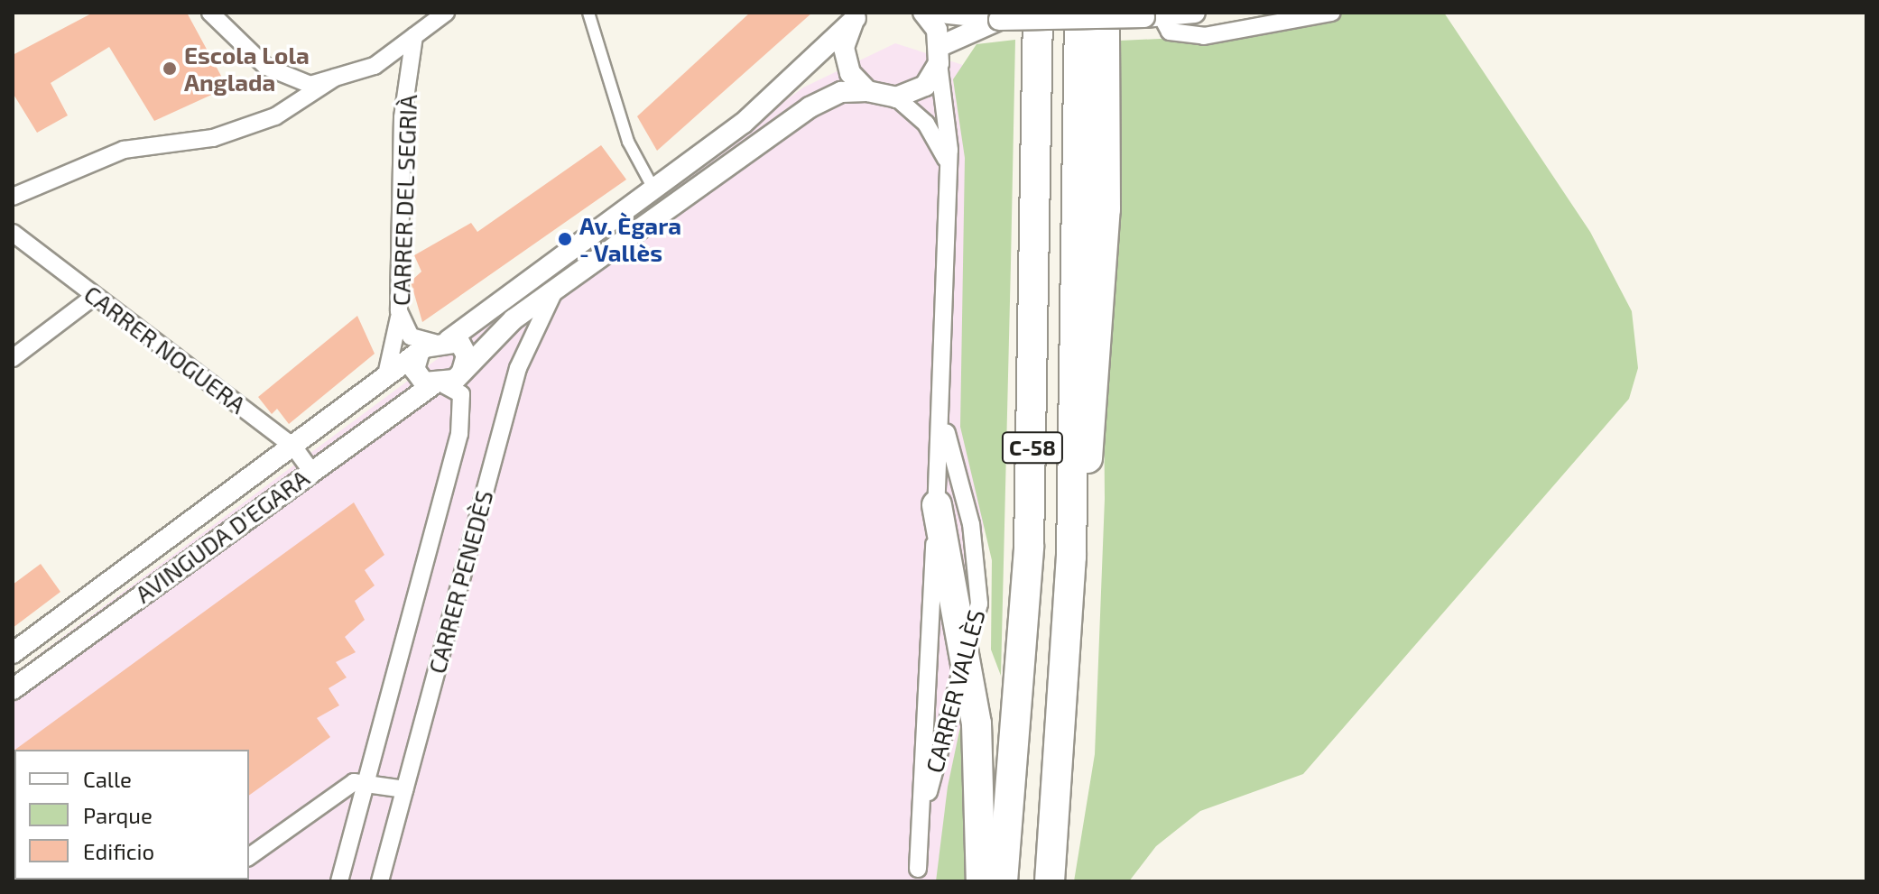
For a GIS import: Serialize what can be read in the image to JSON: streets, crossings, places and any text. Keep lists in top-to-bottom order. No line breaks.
{"streets":{"highway":["C-58"],"street":["CARRER DEL SEGRIÀ","CARRER NOGUERA","AVINGUDA D'EGARA","CARRER PENEDÈS","CARRER VALLÈS"]},"crossings":[["CARRER DEL SEGRIÀ","AVINGUDA D'EGARA"],["CARRER NOGUERA","AVINGUDA D'EGARA"],["AVINGUDA D'EGARA","CARRER PENEDÈS"]],"places":["Escola Lola Anglada","Av. Ègara - Vallès"],"legend":["Calle","Parque","Edificio"]}
